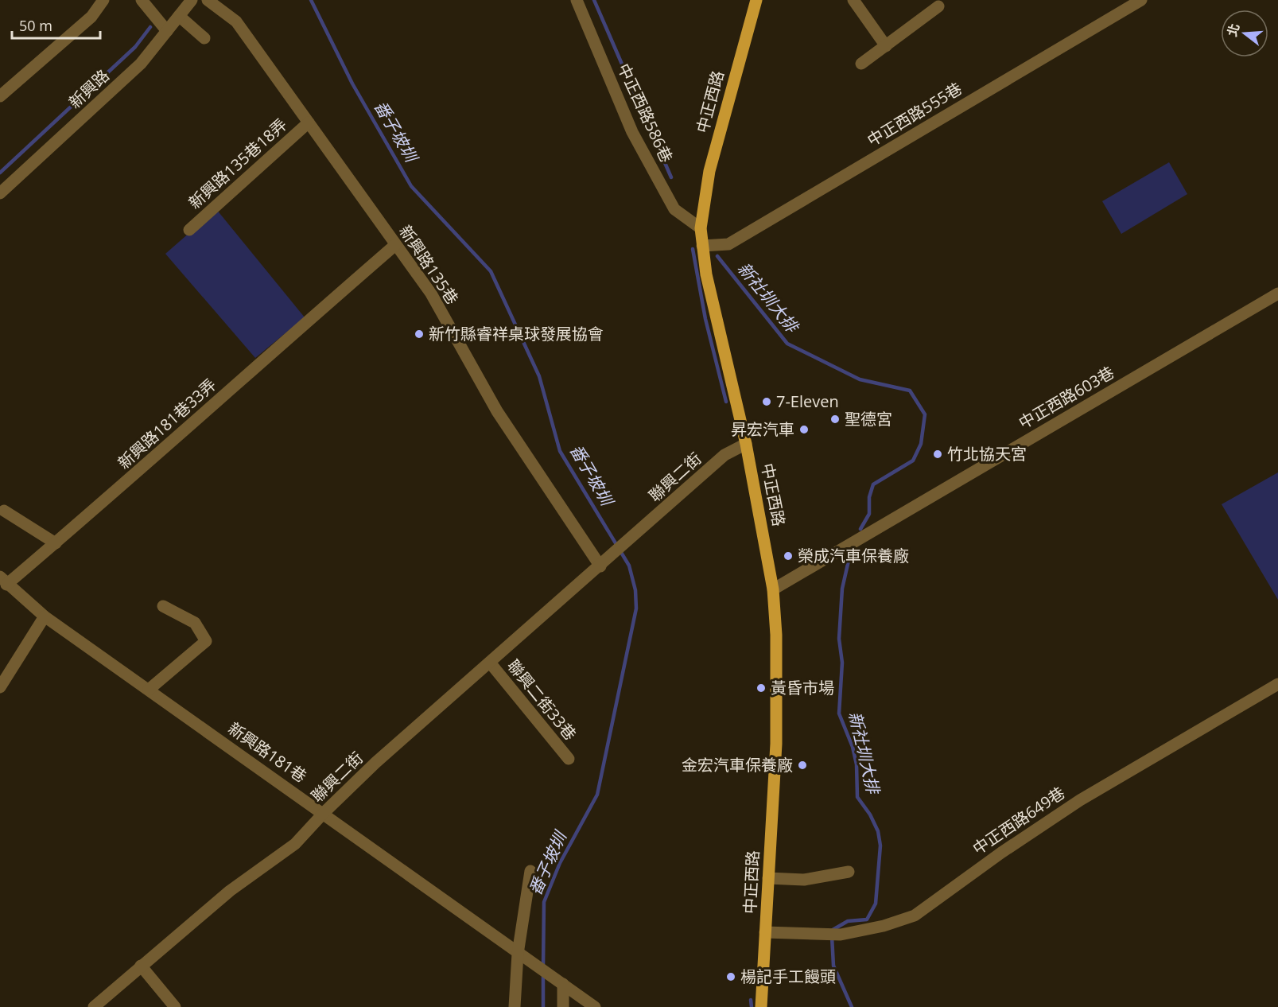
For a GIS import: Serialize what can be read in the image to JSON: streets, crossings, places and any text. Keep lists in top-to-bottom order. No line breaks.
{"streets":{"main road":["中正西路"],"street":["新興路","中正西路586巷","中正西路555巷","新興路135巷18弄","新興路135巷","中正西路603巷","新興路181巷33弄","聯興二街","聯興二街33巷","新興路181巷","中正西路649巷"]},"crossings":[["中正西路","中正西路586巷"],["中正西路","中正西路555巷"],["中正西路","中正西路603巷"],["中正西路","聯興二街"],["中正西路","中正西路649巷"],["新興路135巷18弄","新興路135巷"],["新興路135巷","新興路181巷33弄"],["新興路135巷","聯興二街"],["新興路181巷33弄","新興路181巷"],["聯興二街","聯興二街33巷"],["聯興二街","新興路181巷"]],"water":["番子坡圳","新社圳大排"],"places":["新竹縣睿祥桌球發展協會","7-Eleven","聖德宮","昇宏汽車","竹北協天宮","榮成汽車保養廠","黃昏市場","金宏汽車保養廠","楊記手工饅頭"],"scale_bar":"50 m","north":"left"}
